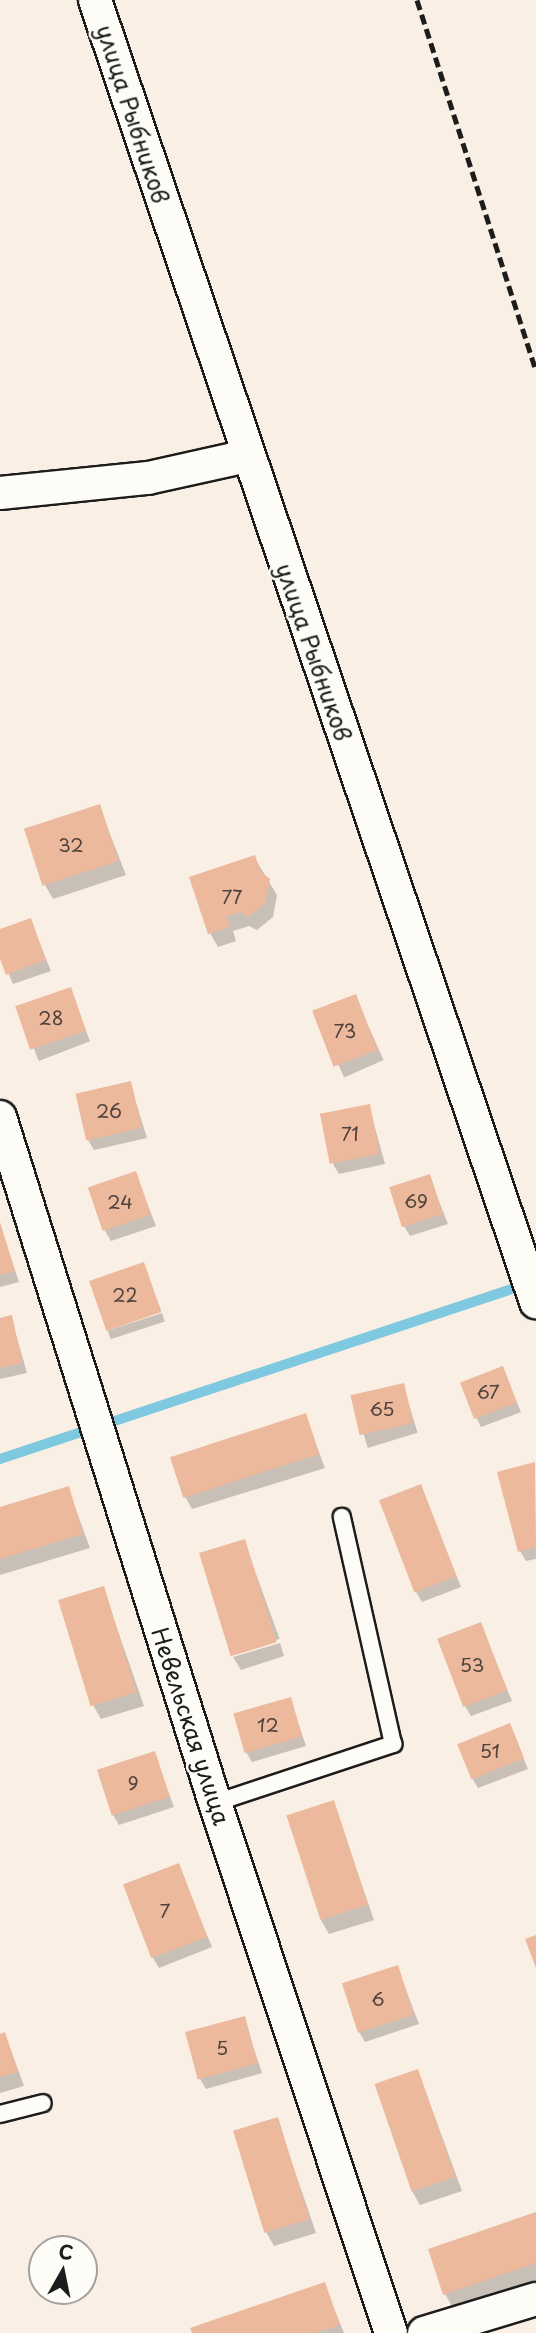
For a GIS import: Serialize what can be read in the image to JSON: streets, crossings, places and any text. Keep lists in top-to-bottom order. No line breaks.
{"streets":{"street":["улица Рыбников","Невельская улица"]},"house_numbers":["32","77","28","73","26","71","69","24","22","67","65","53","12","51","9","7","6","5"],"north":"top"}
